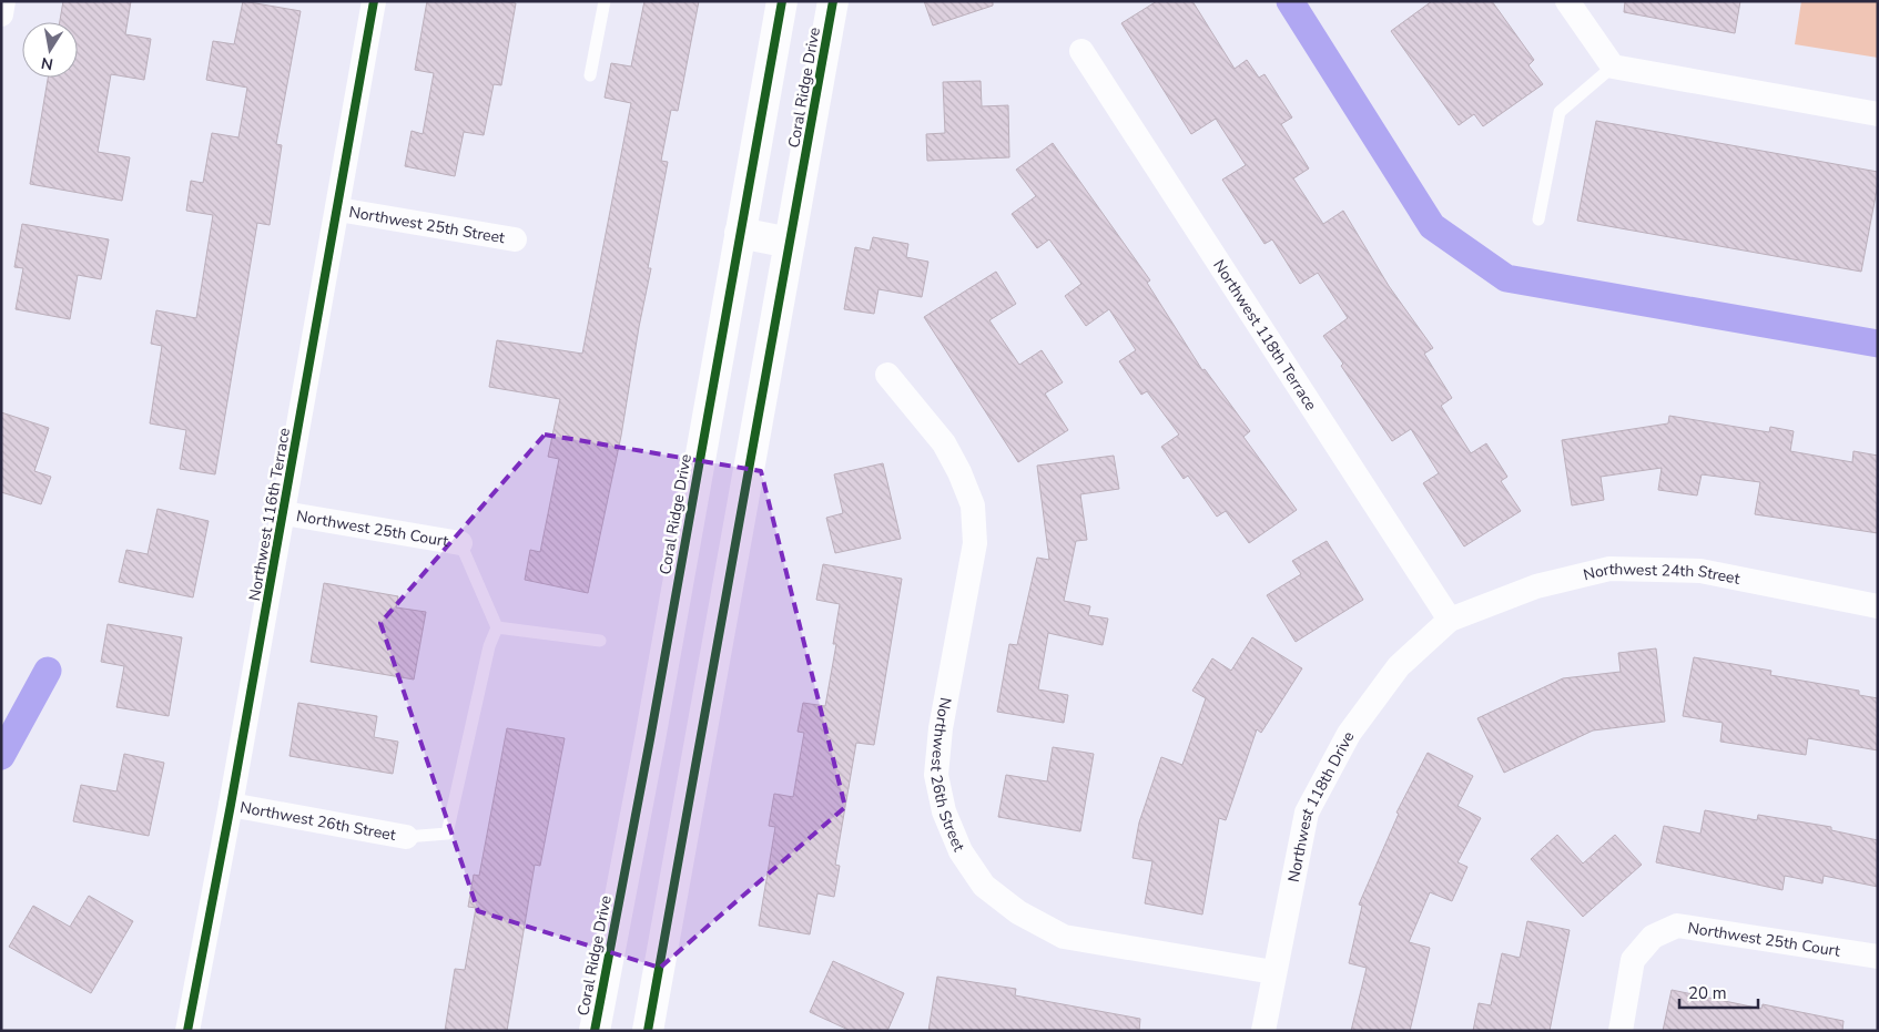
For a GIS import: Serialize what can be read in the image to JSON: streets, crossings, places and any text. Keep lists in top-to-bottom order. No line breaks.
{"streets":{"main road":["Coral Ridge Drive"],"street":["Northwest 25th Street","Northwest 118th Terrace","Northwest 116th Terrace","Northwest 25th Court","Northwest 24th Street","Northwest 26th Street","Northwest 118th Drive"]},"crossings":[["Northwest 25th Street","Northwest 116th Terrace"],["Northwest 118th Terrace","Northwest 24th Street"],["Northwest 118th Terrace","Northwest 118th Drive"],["Northwest 116th Terrace","Northwest 25th Court"],["Northwest 116th Terrace","Northwest 26th Street"],["Northwest 24th Street","Northwest 118th Drive"],["Northwest 26th Street","Northwest 118th Drive"]],"scale_bar":"20 m","north":"bottom"}
